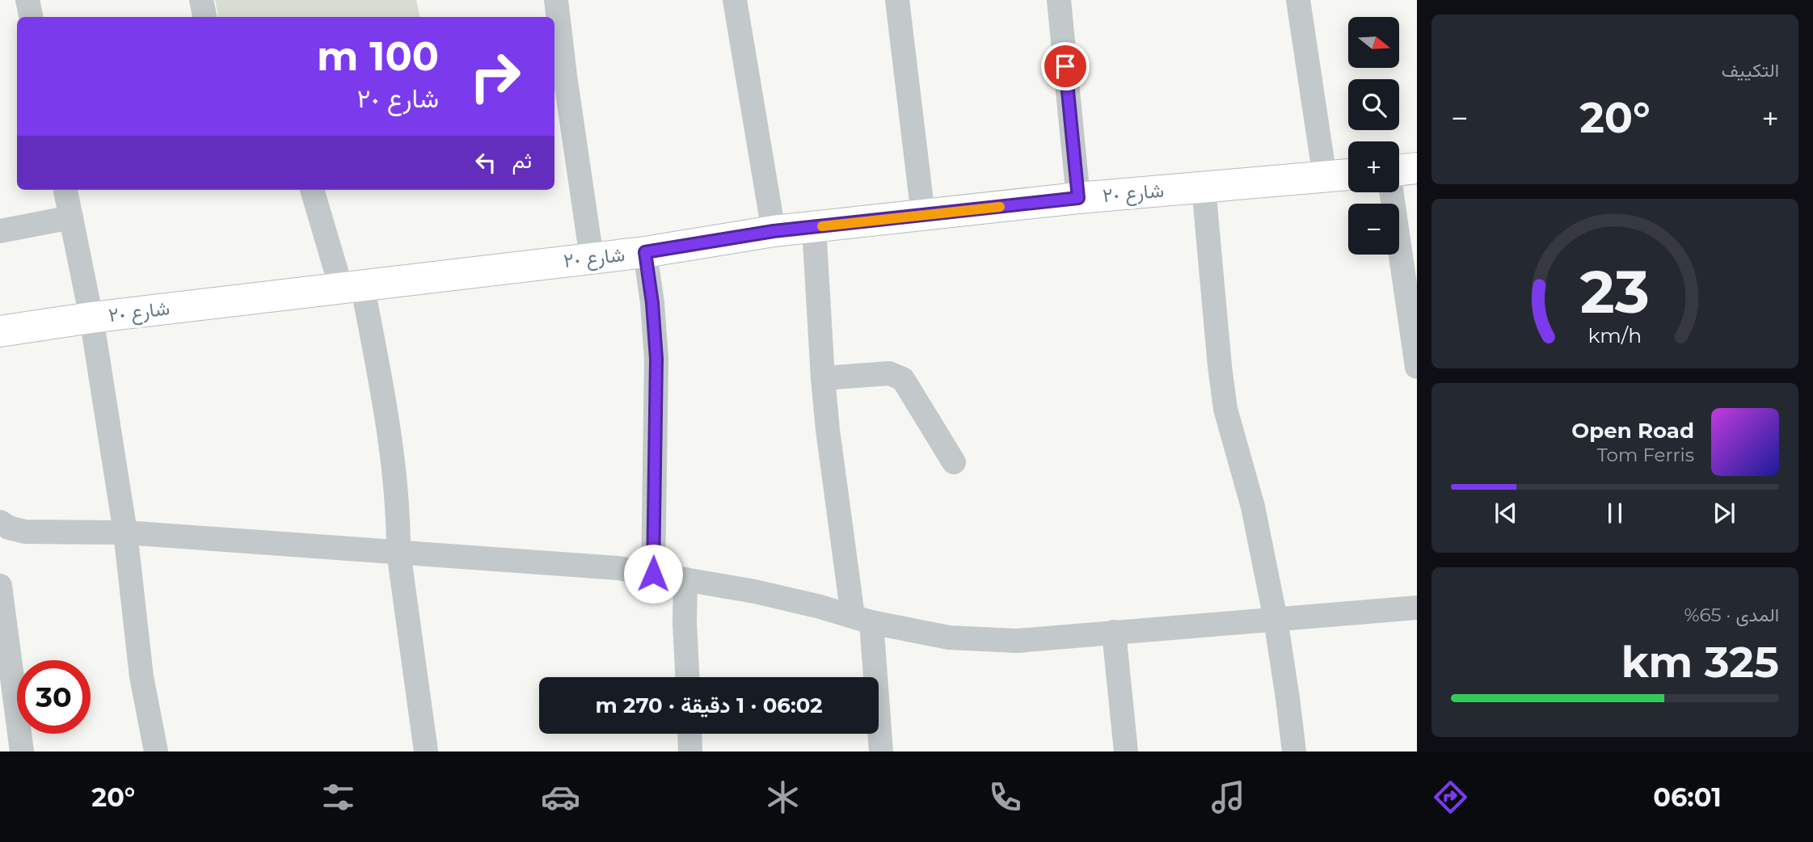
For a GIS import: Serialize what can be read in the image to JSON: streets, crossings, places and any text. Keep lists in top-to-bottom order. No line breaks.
{"streets":{"street":["شارع ٢٠"]},"north":"right","page":{"tile":["التكييف",["المدى · 65%","325 km"]],"map_buttons":["+","−"],"turn":["100 m","شارع ٢٠"],"heat":["−","20°","+"],"then":"ثم","song":["Open Road","Tom Ferris"],"limit":"30","trip":"06:02 · 1 دقيقة · 270 m","tabs":["06:01","20°"],"gauge":["23","km/h"]}}
